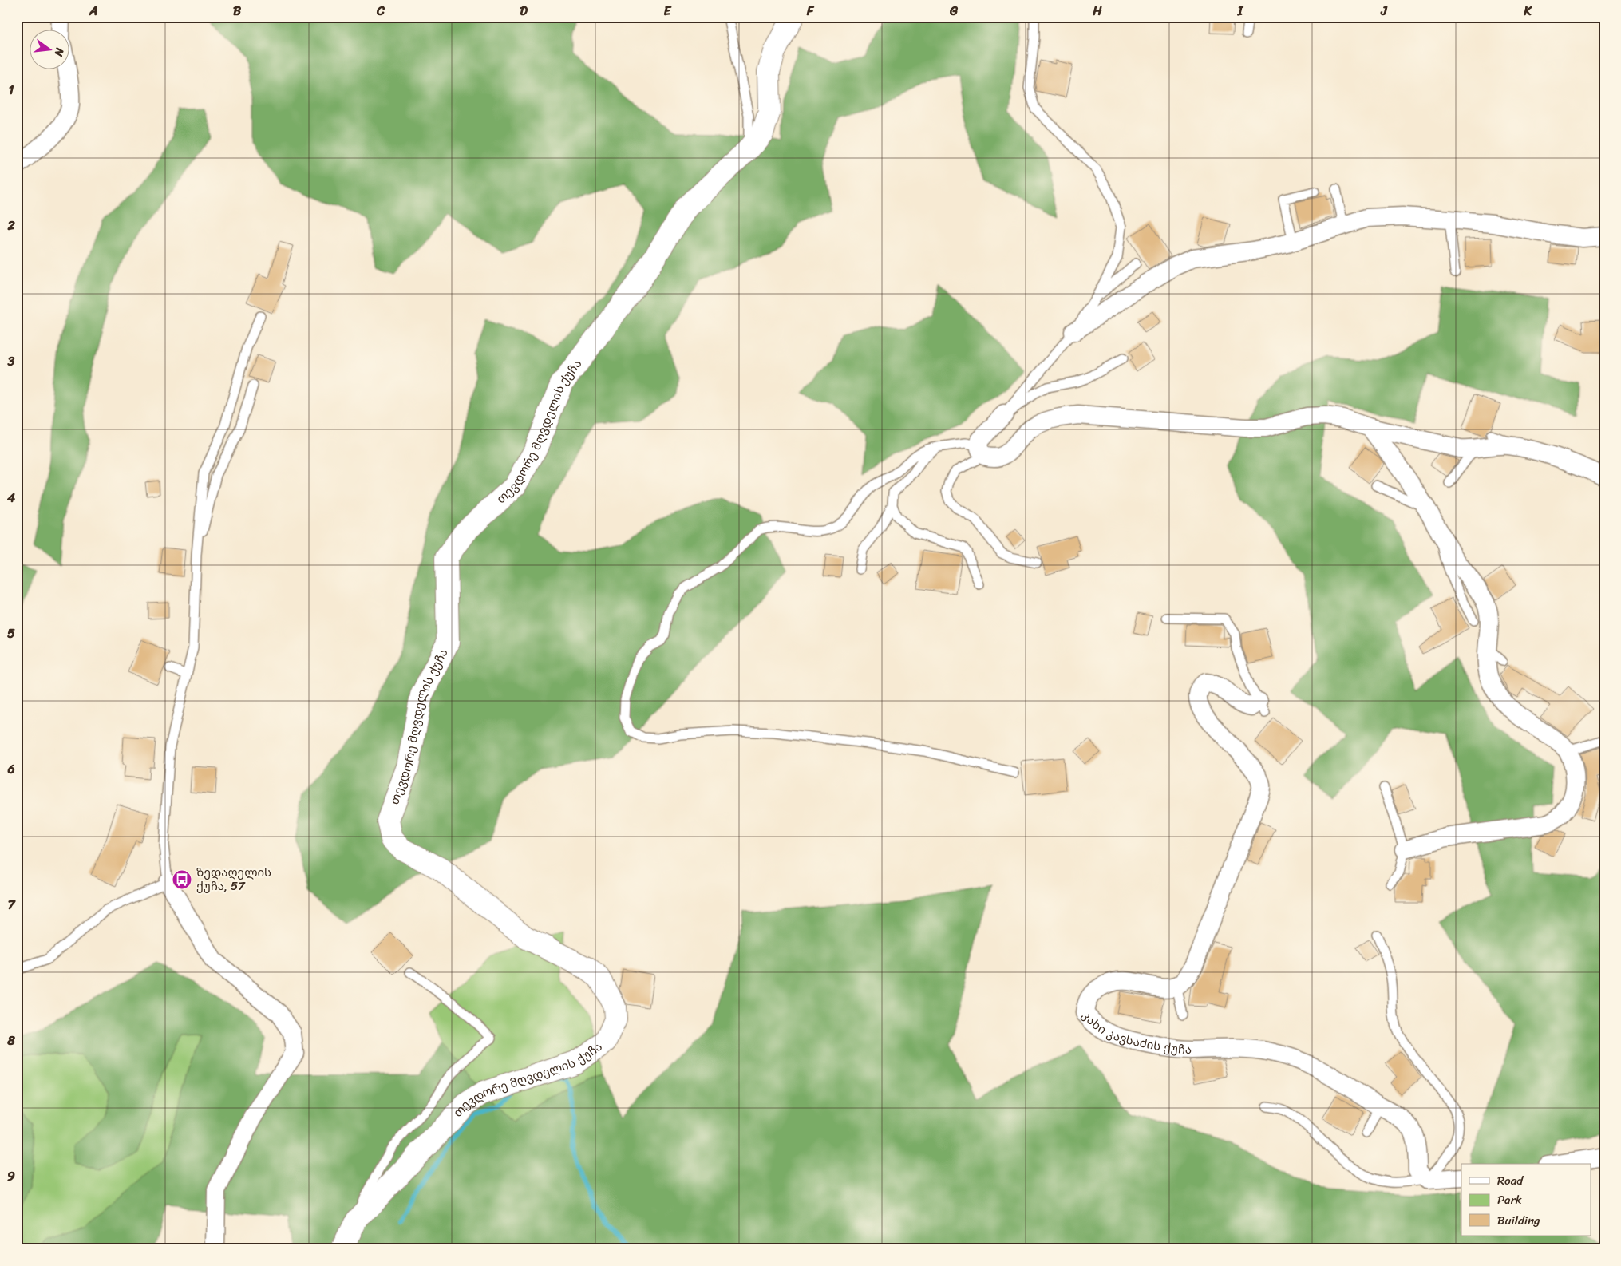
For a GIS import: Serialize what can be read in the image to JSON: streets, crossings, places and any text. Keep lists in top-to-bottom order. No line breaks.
{"streets":{"street":["თევდორე მღვდელის ქუჩა","კახი კავსაძის ქუჩა"]},"places":{"bus stop":["ზედაღელის ქუჩა, 57"]},"legend":["Road","Park","Building"],"north":"right","grid":{"columns":["A","B","C","D","E","F","G","H","I","J","K"],"rows":["1","2","3","4","5","6","7","8","9"]}}
